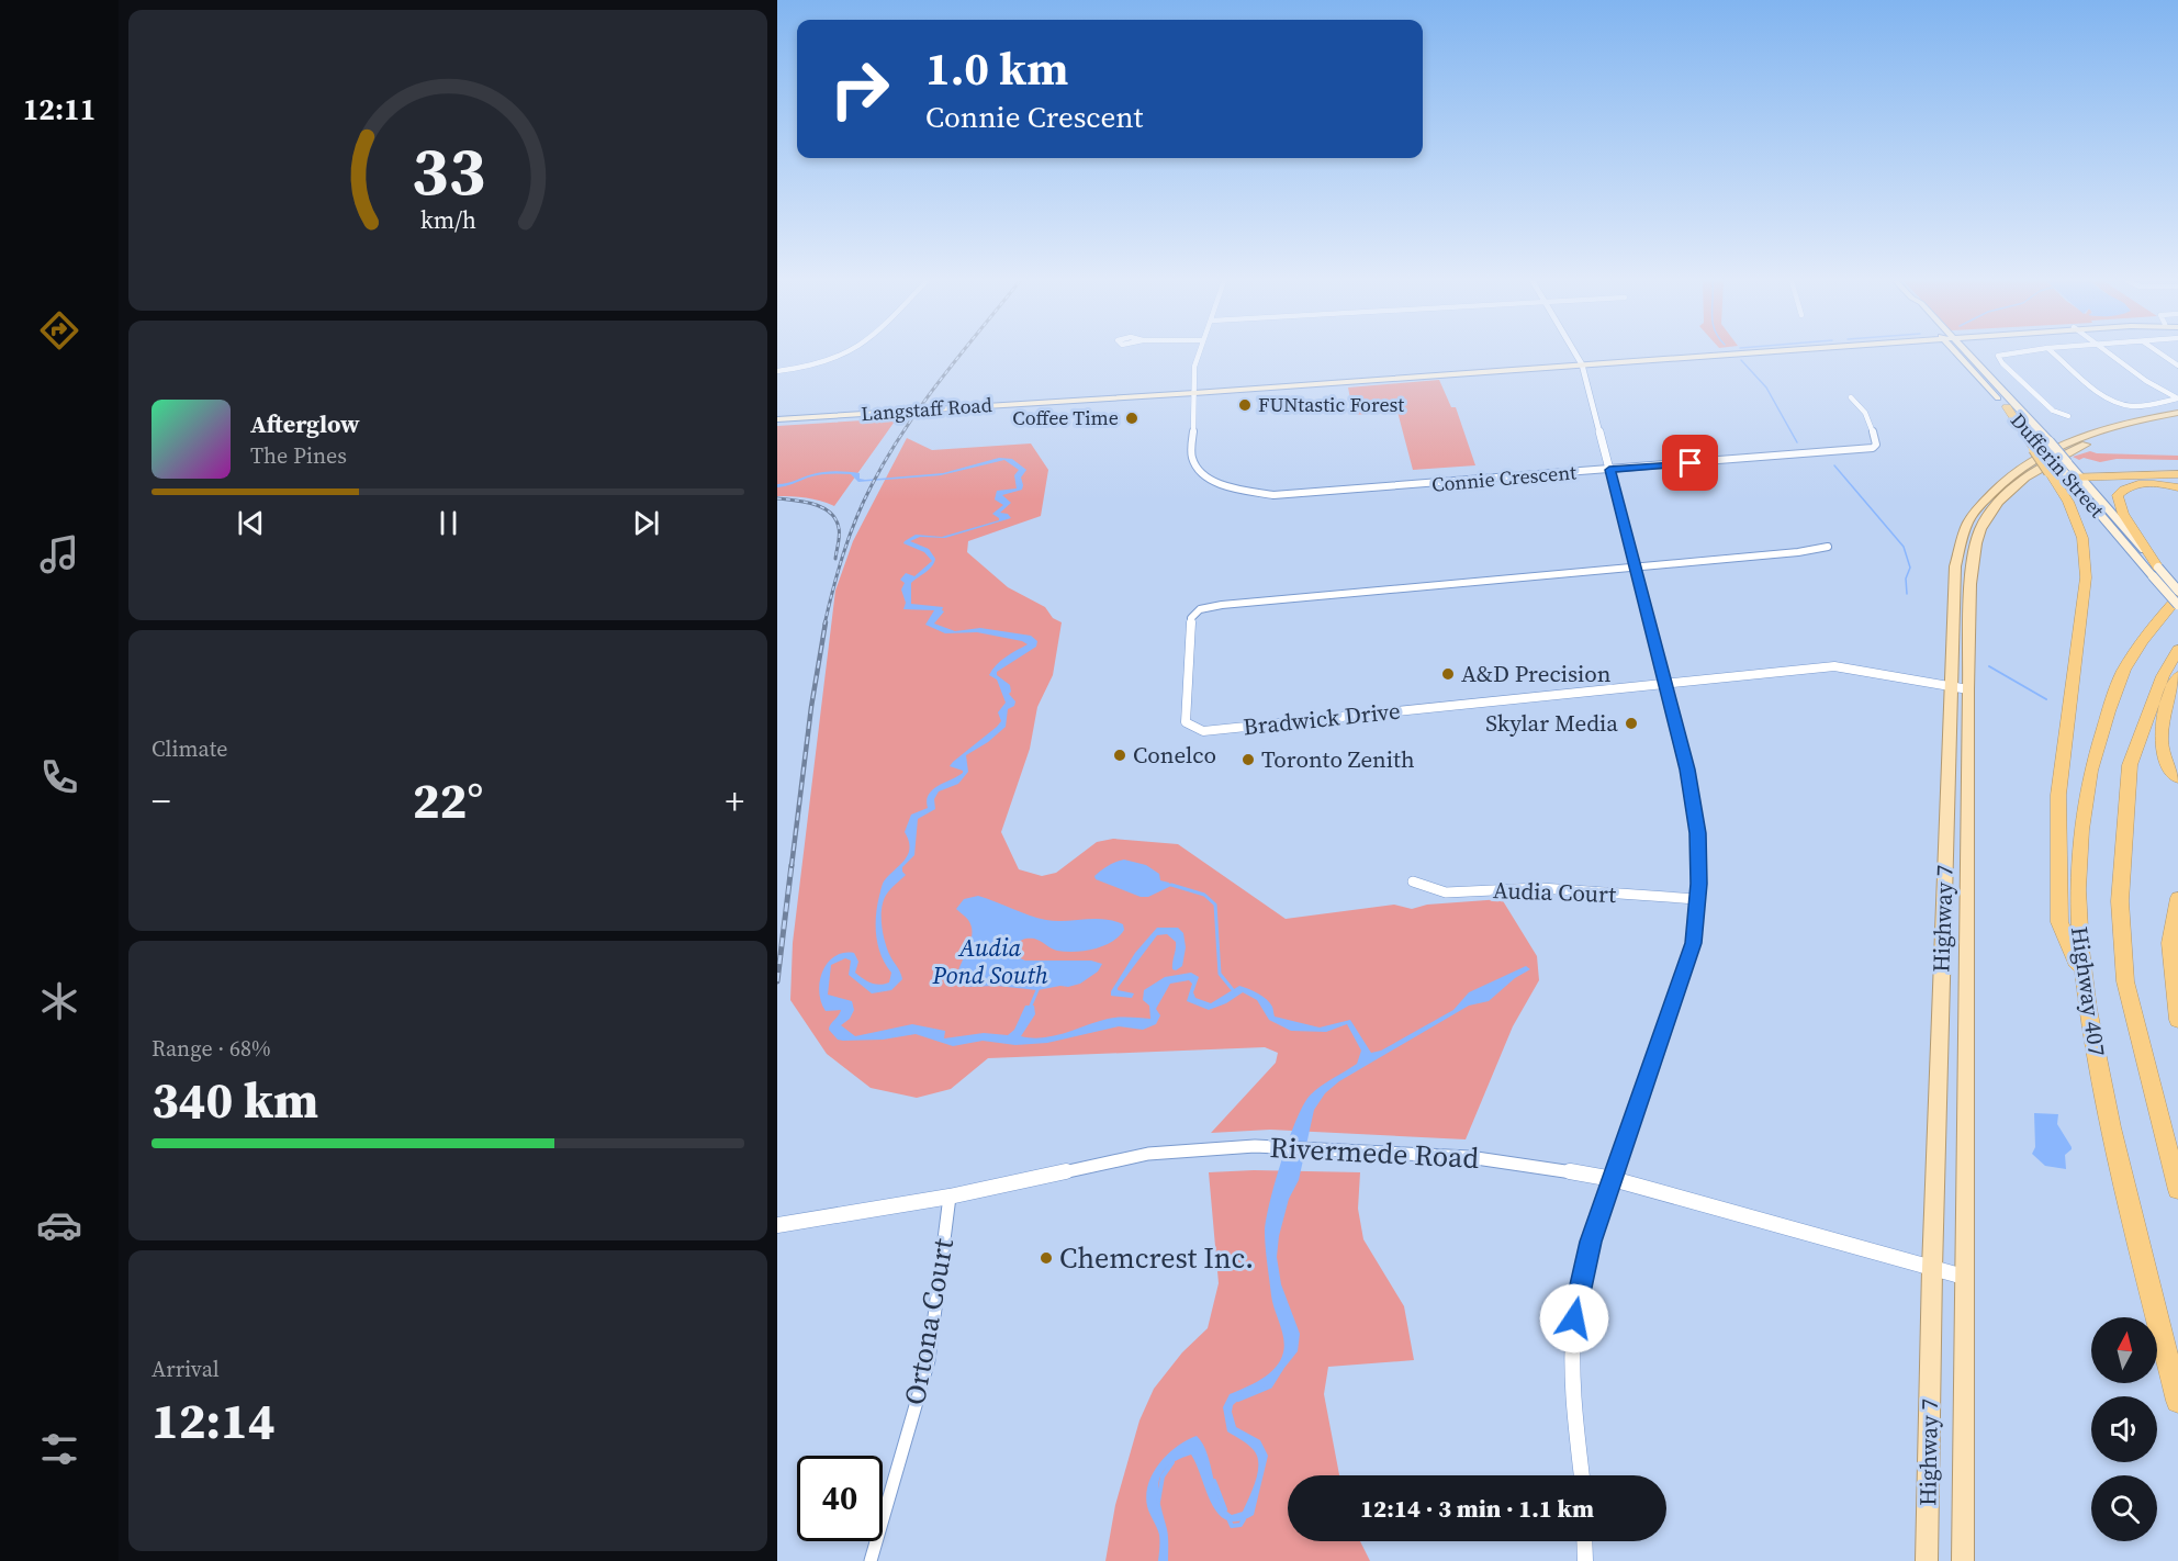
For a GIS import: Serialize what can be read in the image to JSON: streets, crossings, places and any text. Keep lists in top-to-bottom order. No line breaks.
{"streets":{"highway":["Highway 407"],"main road":["Langstaff Road","Dufferin Street","Highway 7"],"street":["Connie Crescent","Bradwick Drive","Audia Court","Rivermede Road","Ortona Court"]},"crossings":[["Langstaff Road","Connie Crescent"],["Dufferin Street","Highway 407"],["Bradwick Drive","Highway 7"],["Highway 7","Rivermede Road"],["Rivermede Road","Ortona Court"]],"water":["Audia Pond South"],"places":["FUNtastic Forest","Coffee Time","A&D Precision","Skylar Media","Conelco","Toronto Zenith","Chemcrest Inc."],"north":"top","page":{"tabs":"12:11","turn":["1.0 km","Connie Crescent"],"song":["Afterglow","The Pines"],"tile":["Climate",["Range · 68%","340 km"],["Arrival","12:14"]],"heat":["−","22°","+"],"limit":"40","trip":"12:14 · 3 min · 1.1 km","gauge":["33","km/h"]}}
